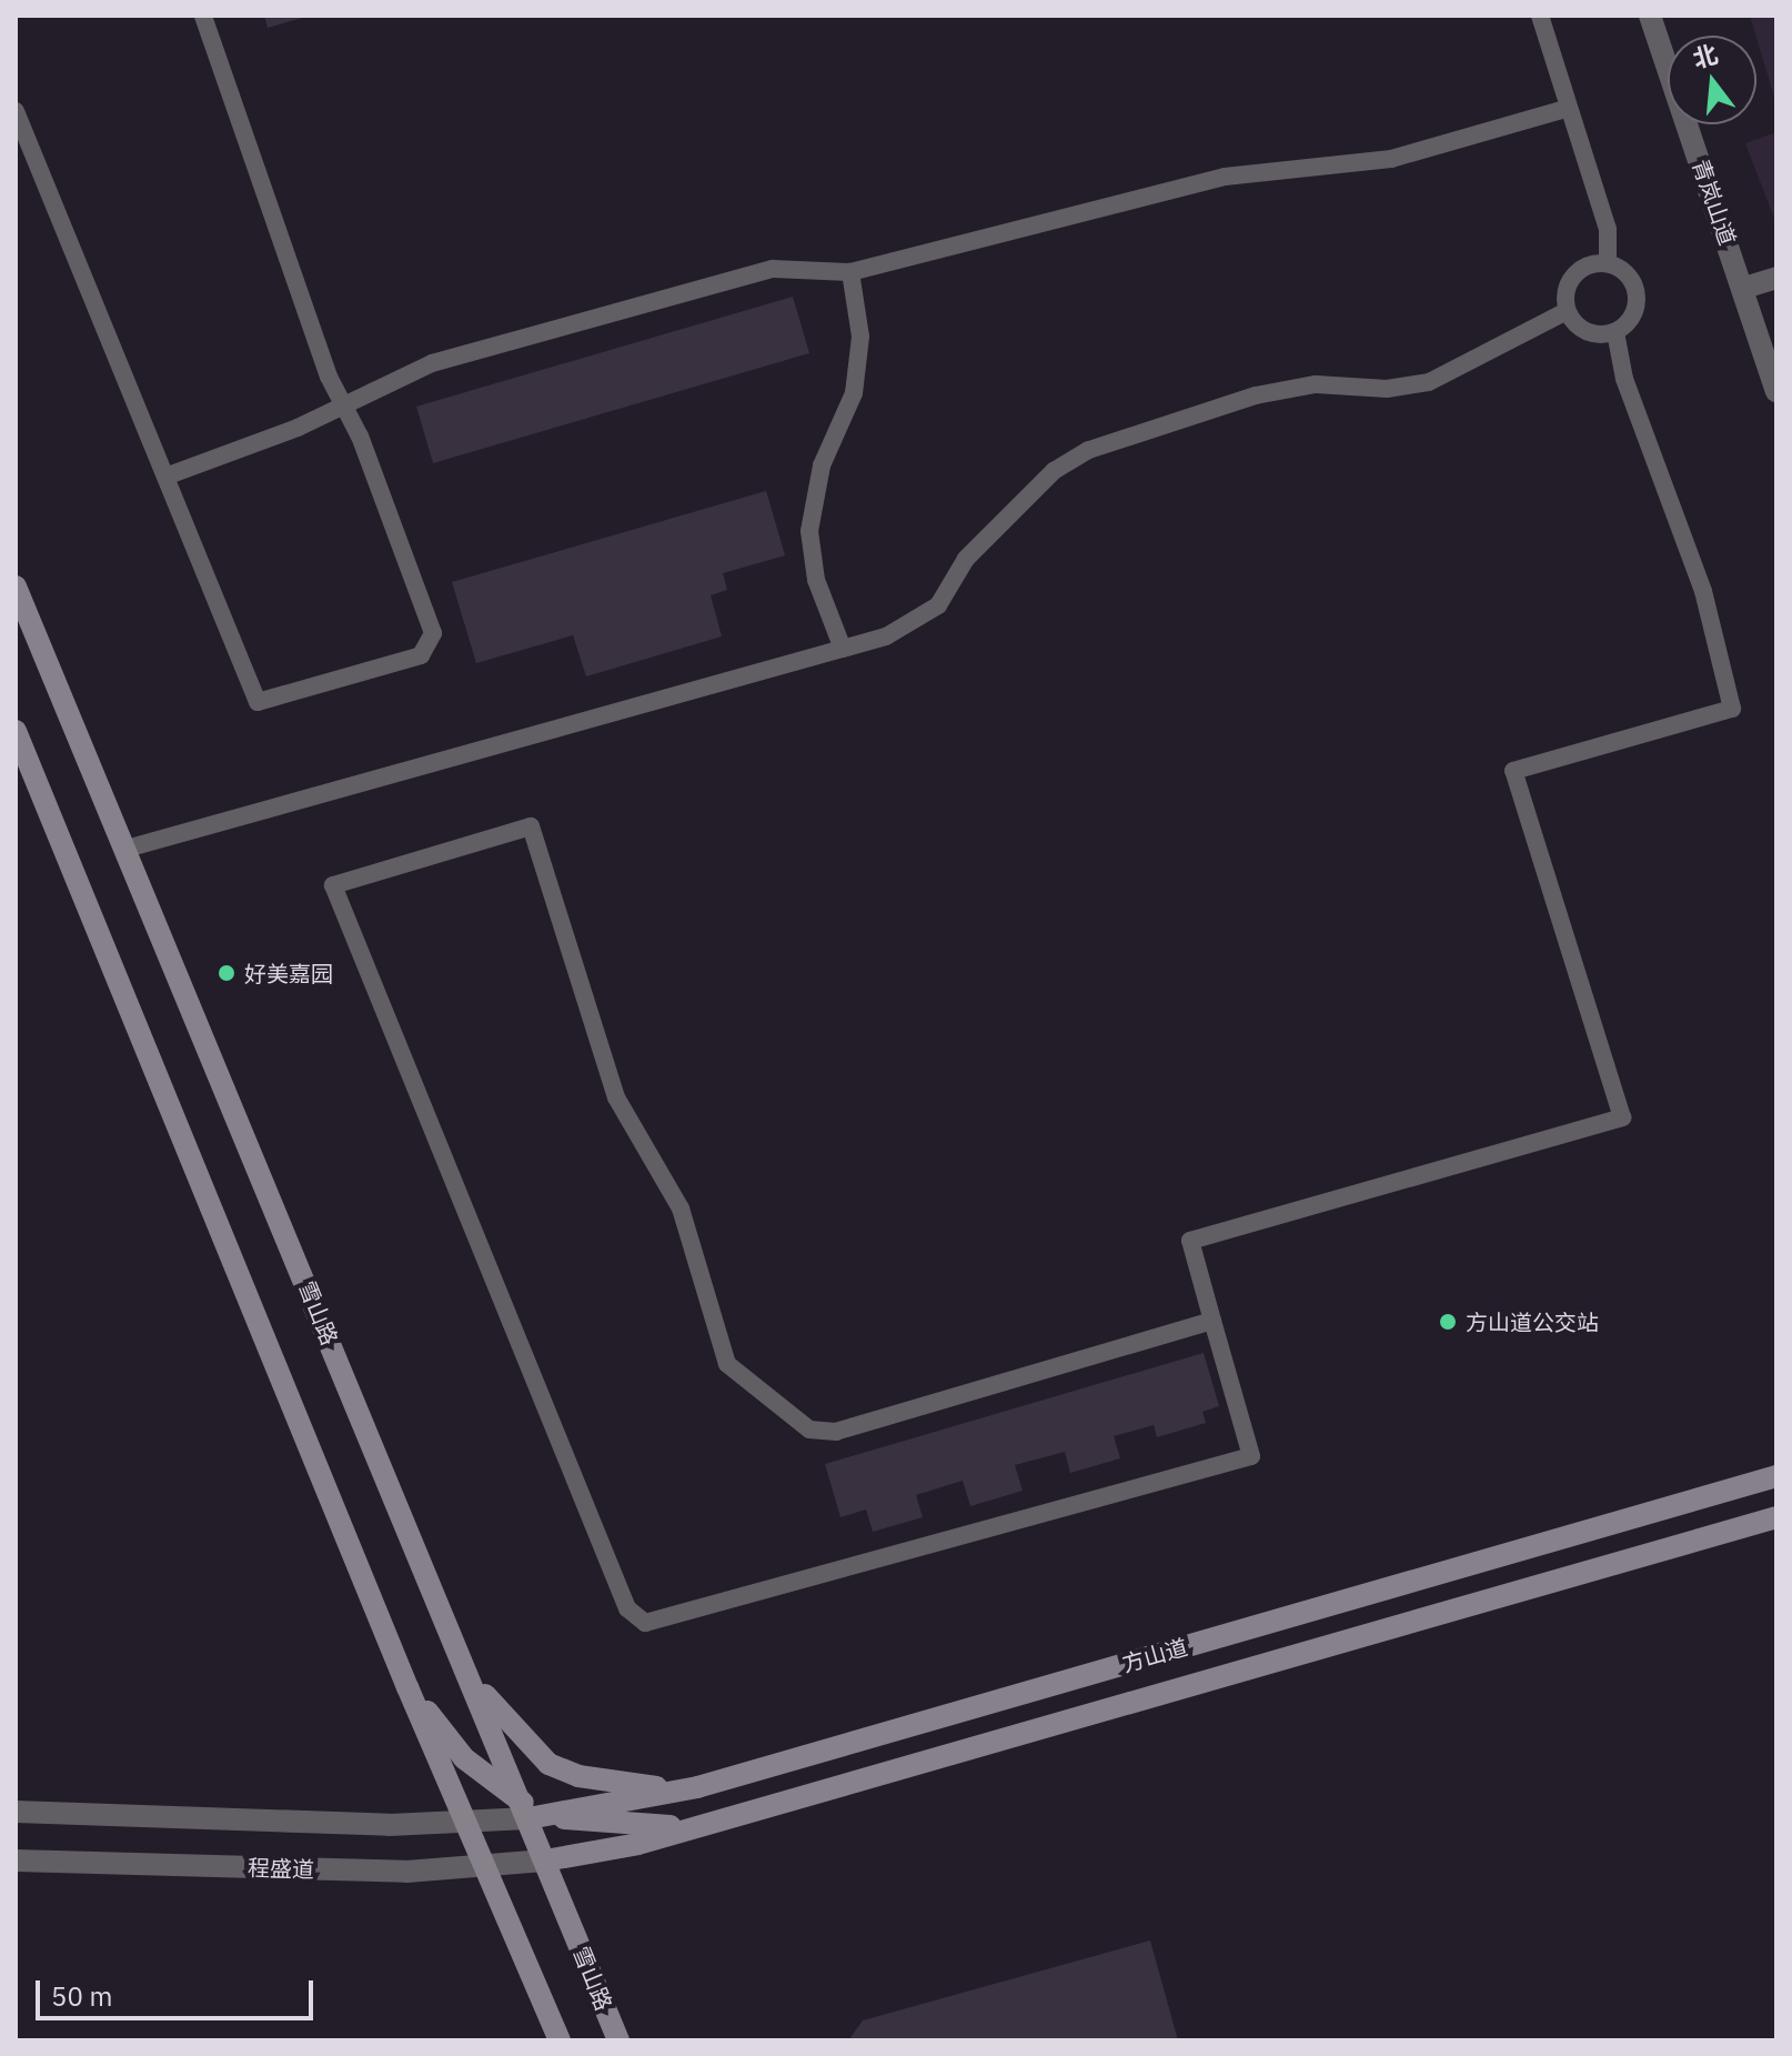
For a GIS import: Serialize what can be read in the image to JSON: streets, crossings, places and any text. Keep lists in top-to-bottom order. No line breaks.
{"streets":{"main road":["雪山路","方山道"],"street":["青岚山道","程盛道"]},"crossings":[["雪山路","方山道"],["雪山路","程盛道"],["方山道","程盛道"]],"places":["好美嘉园","方山道公交站"],"scale_bar":"50 m","north":"top"}
